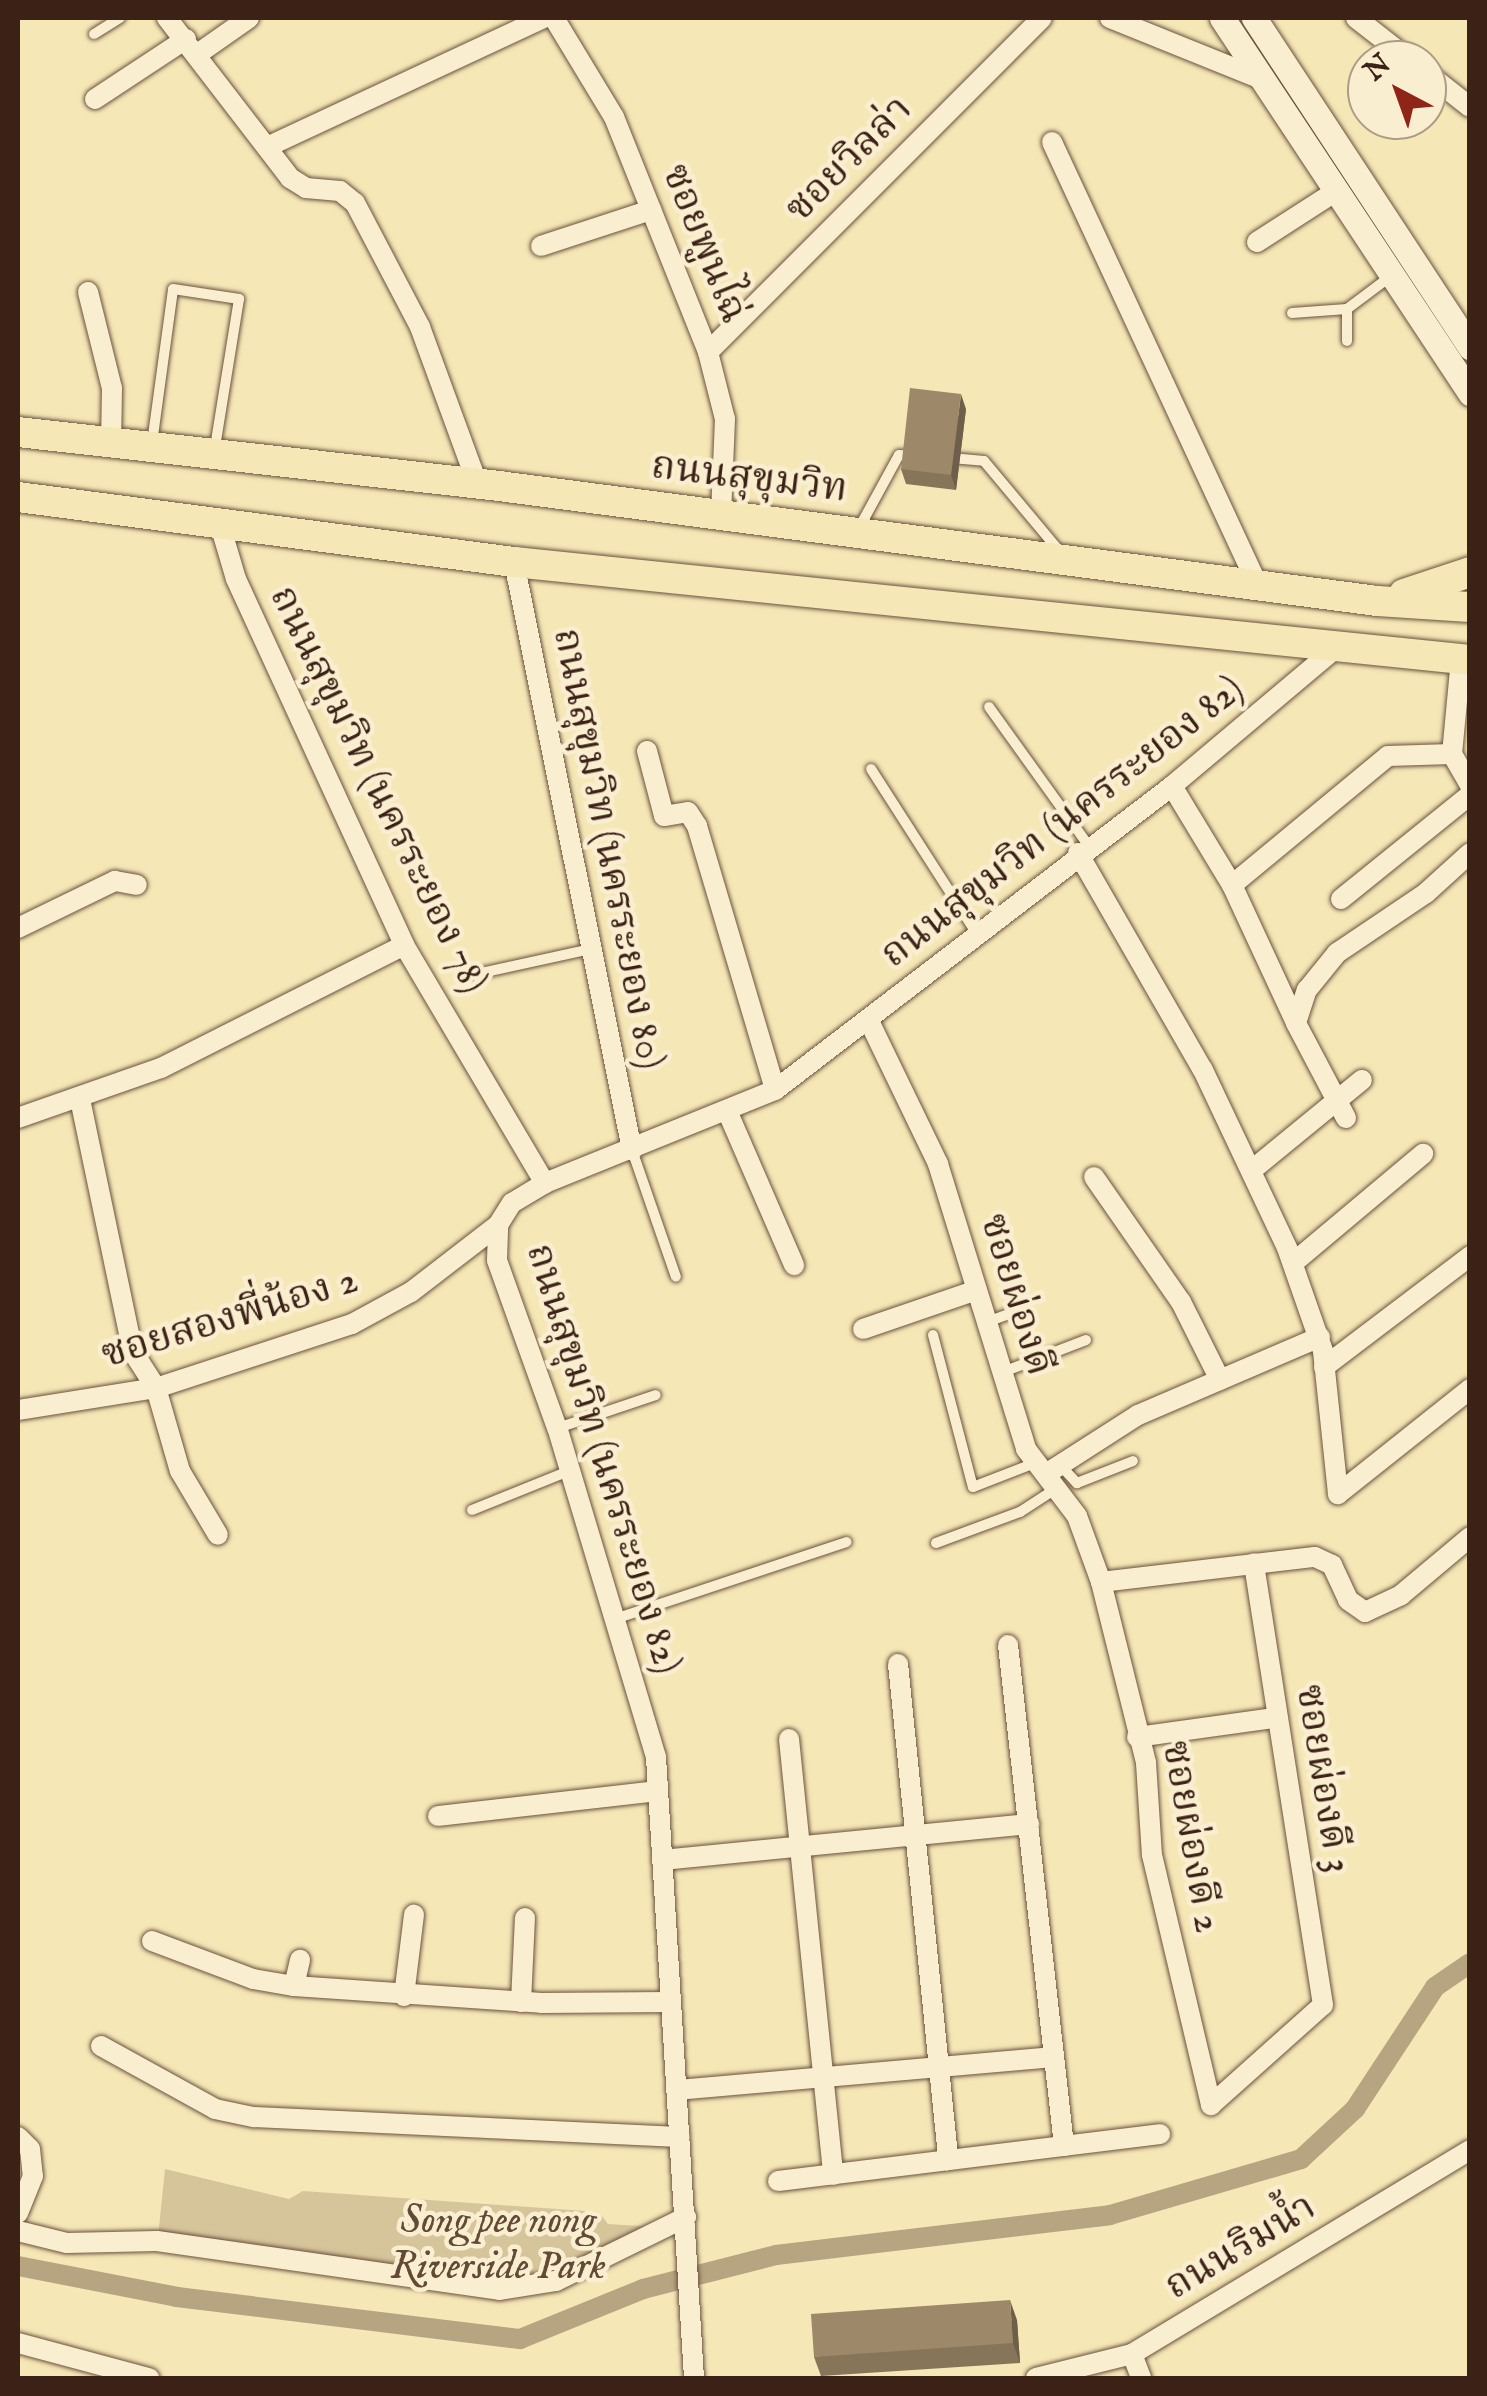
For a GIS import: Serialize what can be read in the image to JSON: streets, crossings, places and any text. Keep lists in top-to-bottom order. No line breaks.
{"streets":{"main road":["ถนนสุขุมวิท"],"street":["ซอยวิลล่า","ซอยพูนไฉ่","ถนนสุขุมวิท (นครระยอง 78)","ถนนสุขุมวิท (นครระยอง 82)","ถนนสุขุมวิท (นครระยอง 80)","ซอยผ่องดี","ซอยสองพี่น้อง 2","ซอยผ่องดี 3","ซอยผ่องดี 2","ถนนริมน้ำ"]},"crossings":[["ซอยวิลล่า","ซอยพูนไฉ่"],["ซอยพูนไฉ่","ถนนสุขุมวิท"],["ถนนสุขุมวิท (นครระยอง 78)","ถนนสุขุมวิท (นครระยอง 82)"],["ถนนสุขุมวิท (นครระยอง 82)","ถนนสุขุมวิท (นครระยอง 80)"],["ถนนสุขุมวิท (นครระยอง 82)","ซอยผ่องดี"],["ถนนสุขุมวิท (นครระยอง 82)","ซอยสองพี่น้อง 2"],["ซอยผ่องดี","ซอยผ่องดี 2"],["ซอยผ่องดี 3","ซอยผ่องดี 2"]],"parks":["Song pee nong Riverside Park"],"north":"top left"}
